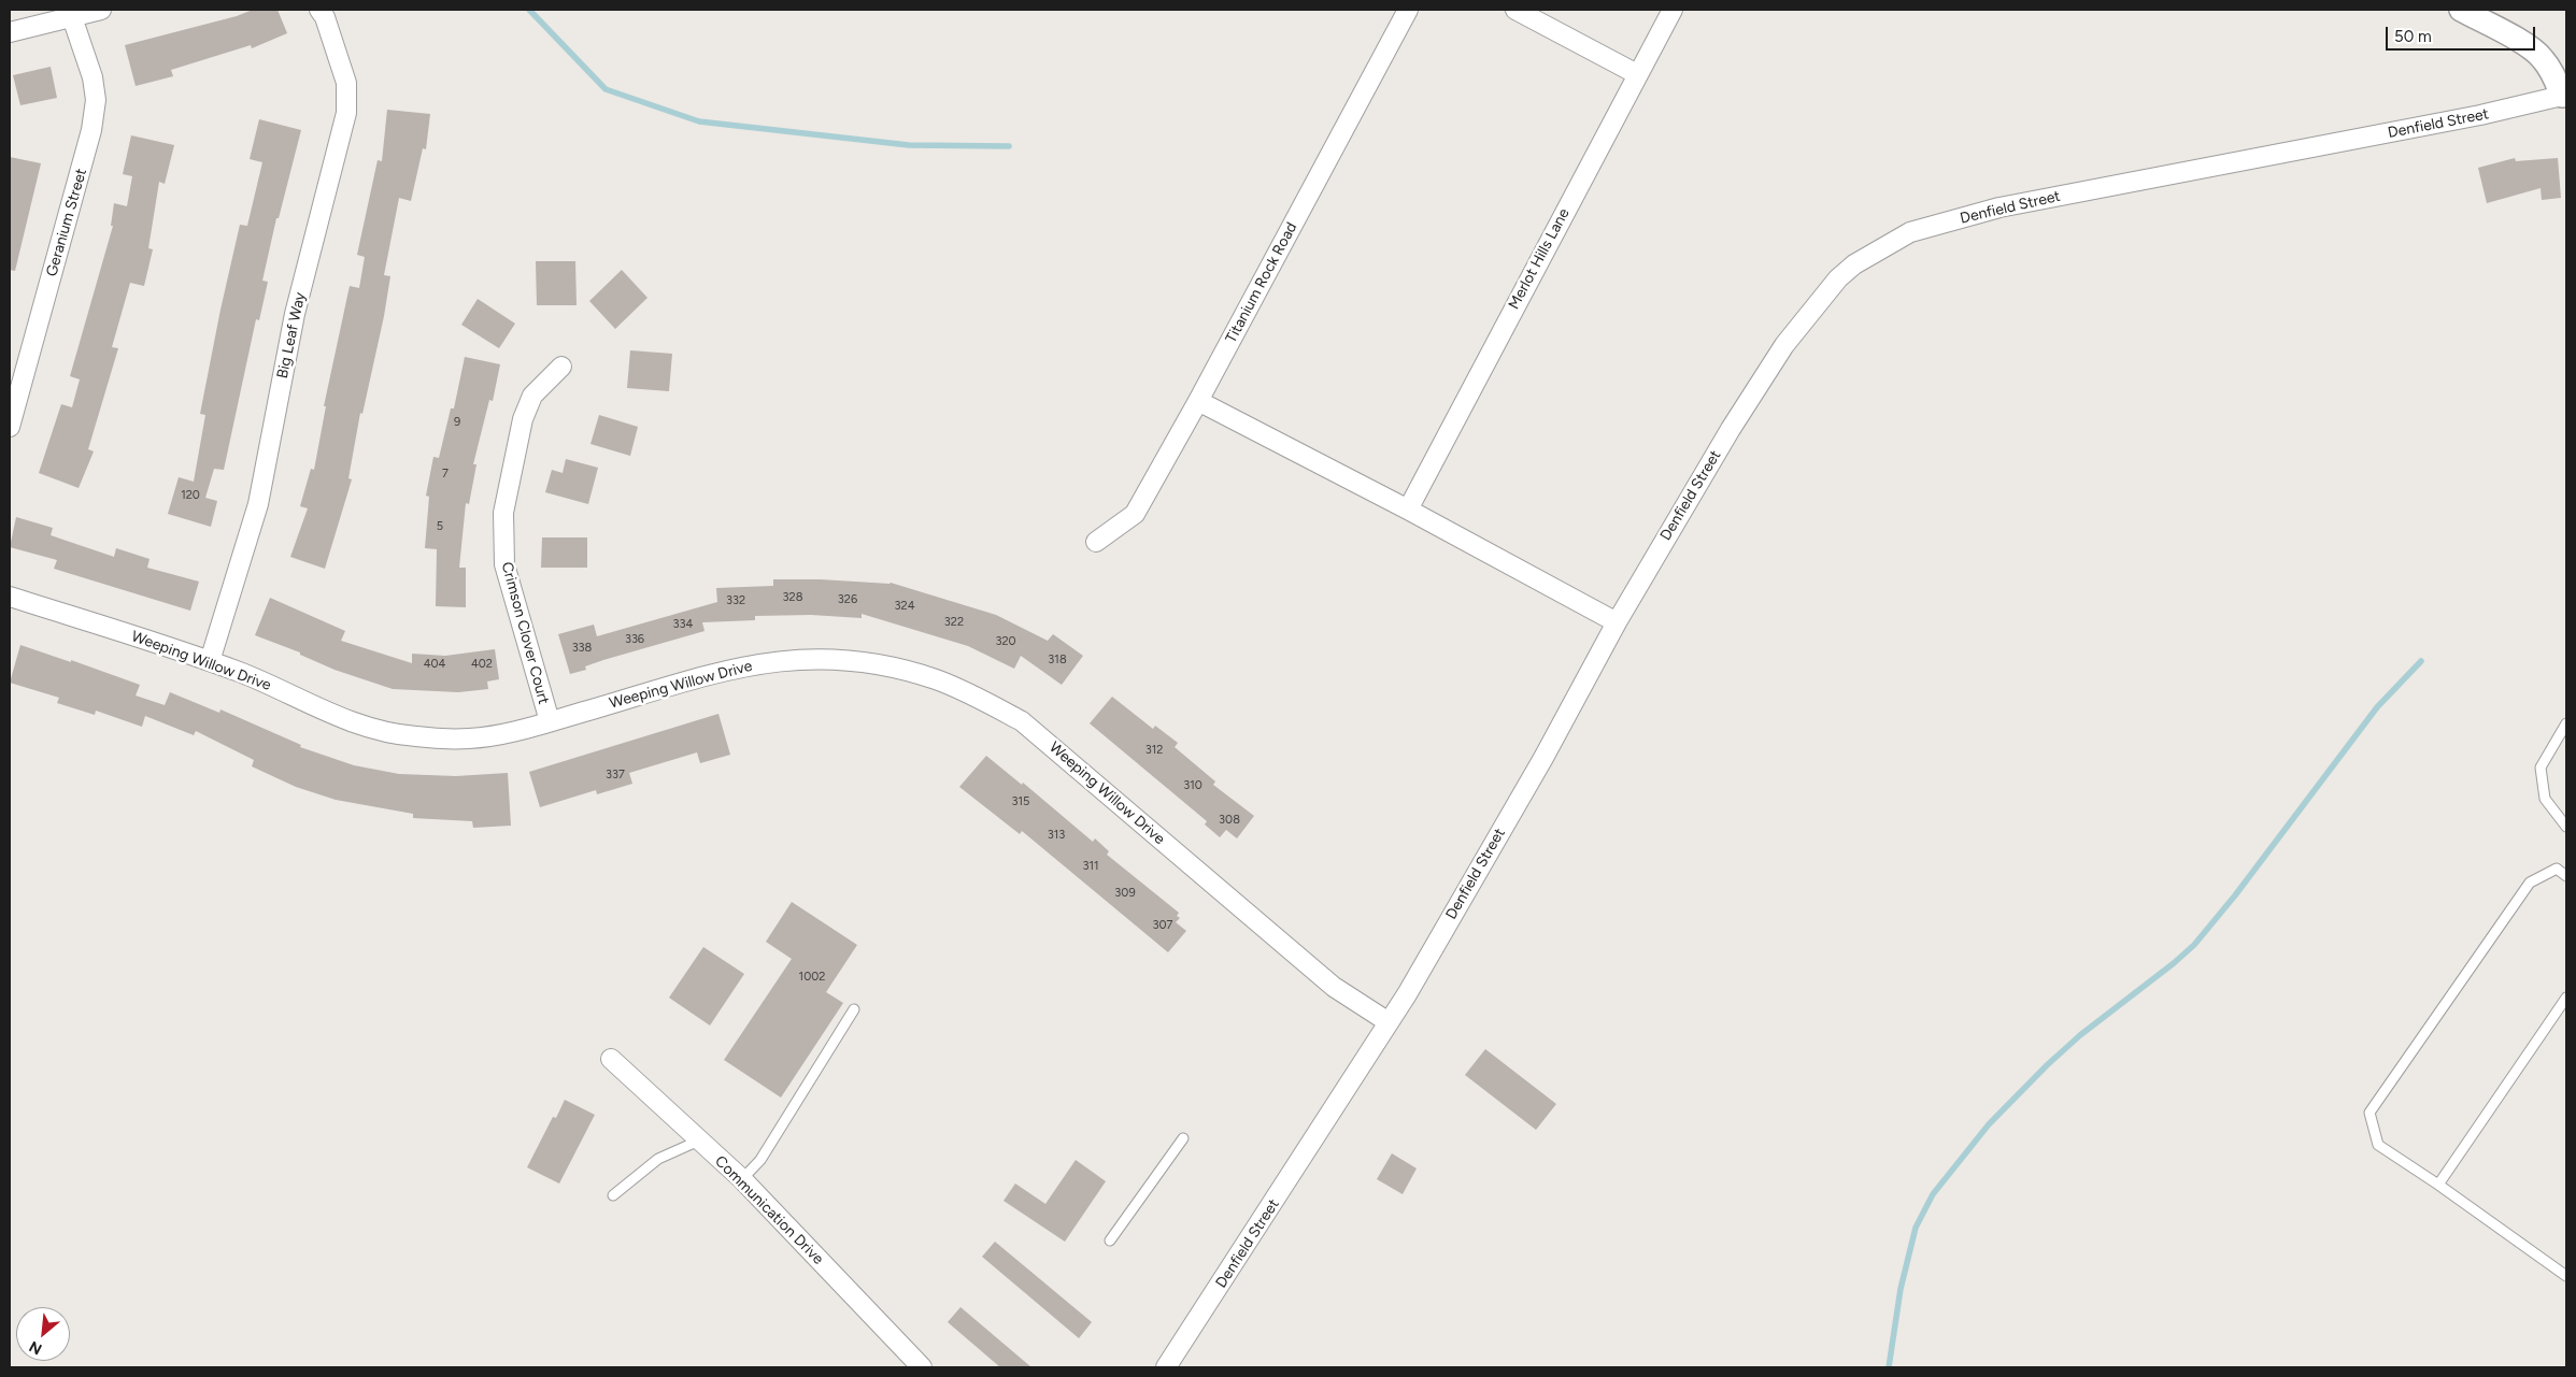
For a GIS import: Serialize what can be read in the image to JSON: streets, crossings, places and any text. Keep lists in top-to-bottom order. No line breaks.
{"streets":{"street":["Denfield Street","Geranium Street","Merlot Hills Lane","Titanium Rock Road","Big Leaf Way","Crimson Clover Court","Weeping Willow Drive","Communication Drive"]},"crossings":[["Denfield Street","Weeping Willow Drive"],["Big Leaf Way","Weeping Willow Drive"],["Crimson Clover Court","Weeping Willow Drive"]],"house_numbers":["9","7","120","5","328","326","332","324","322","334","336","320","338","318","404","402","312","337","310","315","308","313","311","309","307","1002"],"scale_bar":"50 m","north":"bottom left"}
